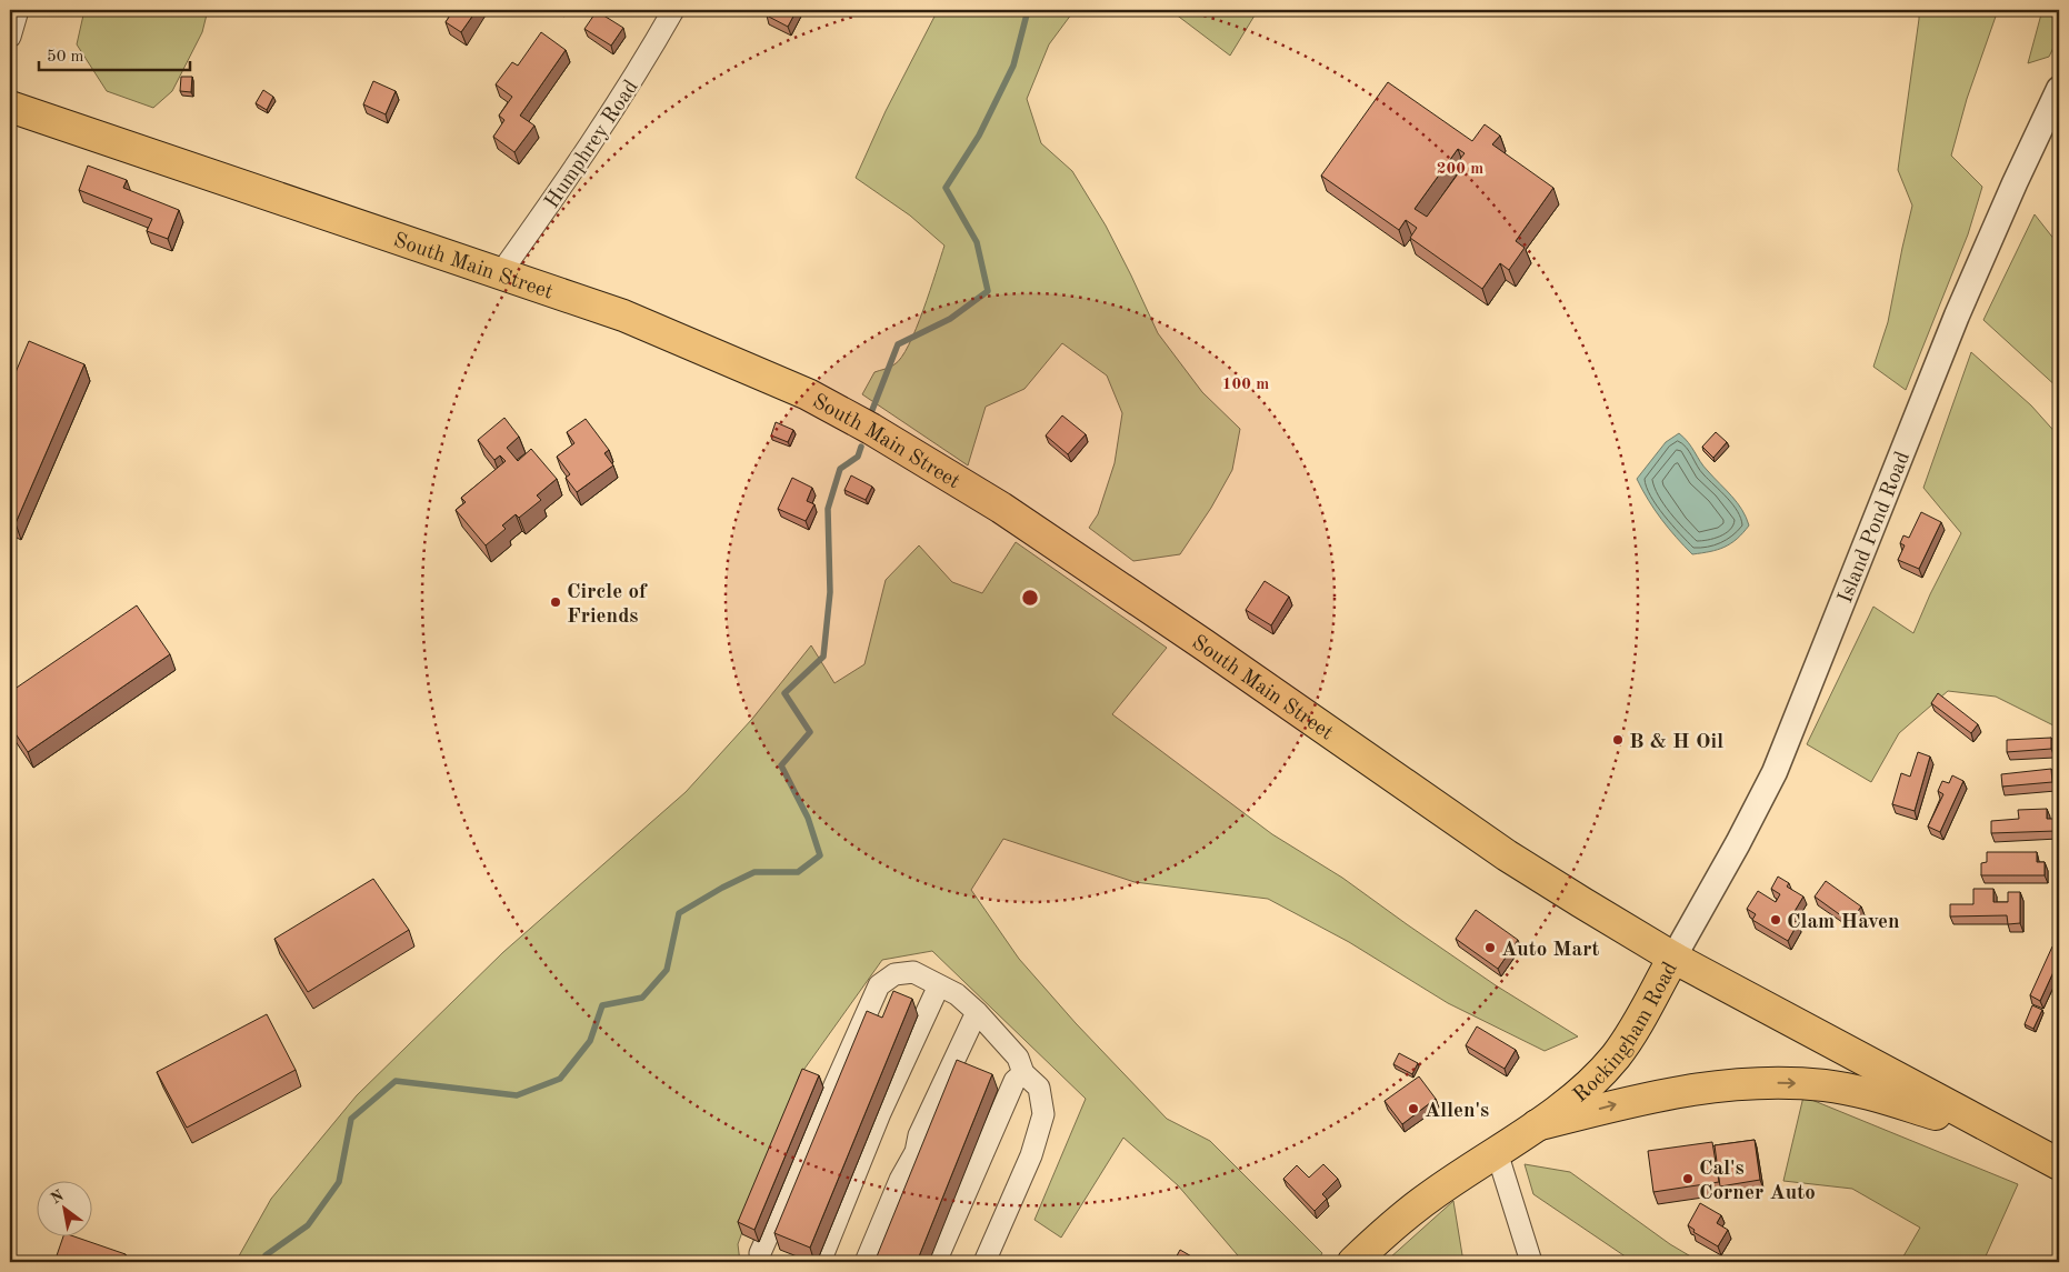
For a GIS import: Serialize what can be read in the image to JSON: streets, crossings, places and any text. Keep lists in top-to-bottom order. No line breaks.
{"streets":{"main road":["South Main Street","Rockingham Road"],"street":["Humphrey Road","Island Pond Road"]},"crossings":[["Humphrey Road","South Main Street"],["South Main Street","Island Pond Road"],["South Main Street","Rockingham Road"],["Island Pond Road","Rockingham Road"]],"places":["Circle of Friends","B & H Oil","Clam Haven","Auto Mart","Allen's","Cal's Corner Auto"],"scale_bar":"50 m","north":"top left","rings":["200 m","100 m"]}
